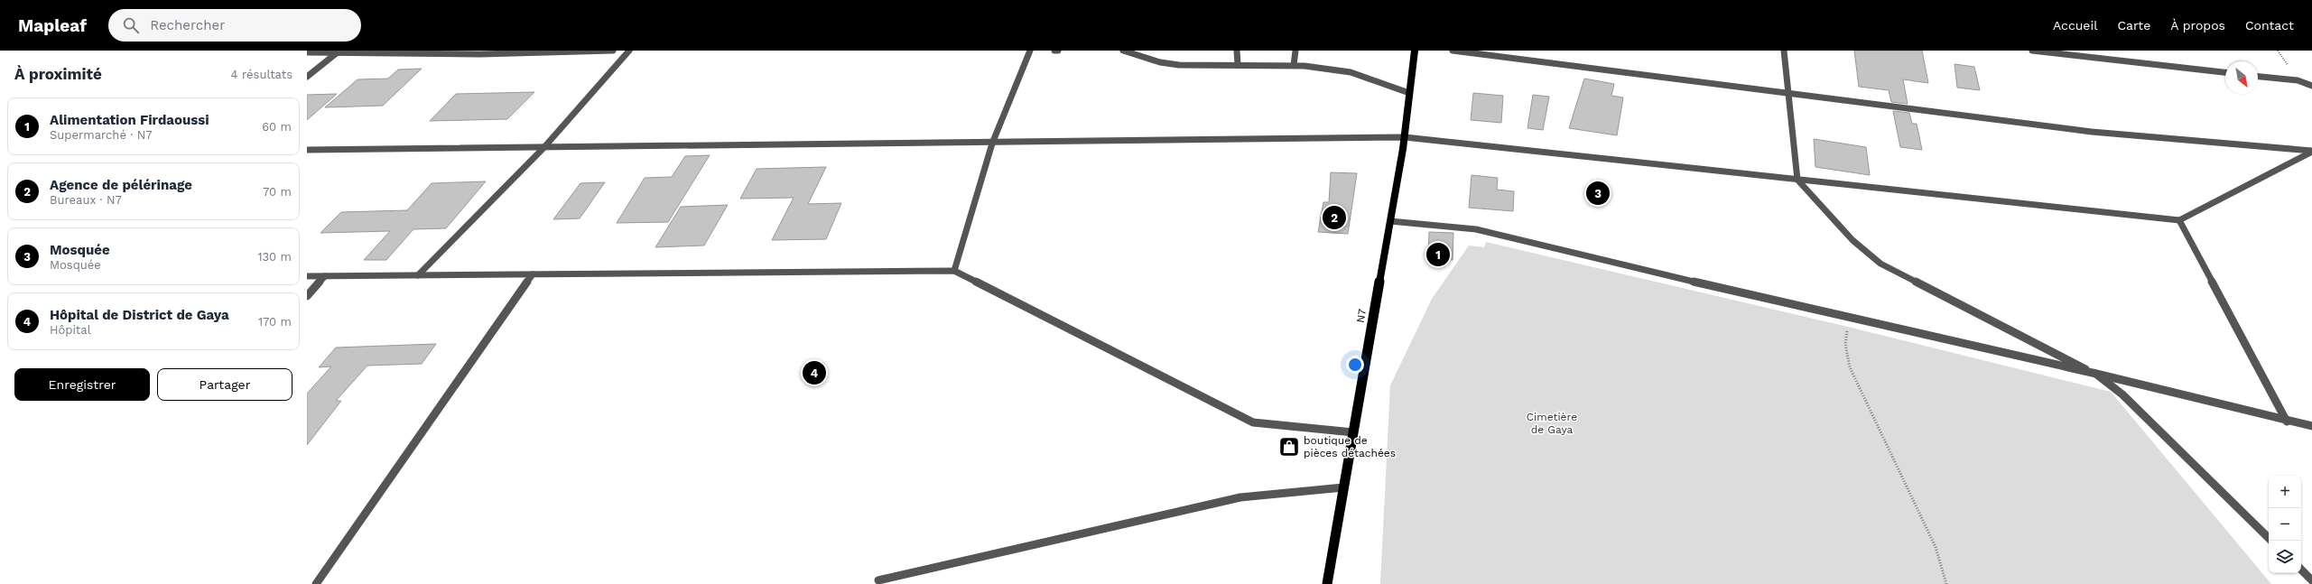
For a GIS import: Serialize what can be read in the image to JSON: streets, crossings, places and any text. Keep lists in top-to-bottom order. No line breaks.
{"streets":{"main road":["N7"]},"parks":["Cimetière de Gaya"],"places":{"shop":["boutique de pièces détachées"]},"north":"bottom right","page":{"header":"Mapleaf","search":"Rechercher","nav":["Accueil","Carte","À propos","Contact"],"heading":["À proximité","4 résultats"],"list":[{"mark":"1","name":"Alimentation Firdaoussi","note":"Supermarché · N7","value":"60 m"},{"mark":"2","name":"Agence de pélérinage","note":"Bureaux · N7","value":"70 m"},{"mark":"3","name":"Mosquée","note":"Mosquée","value":"130 m"},{"mark":"4","name":"Hôpital de District de Gaya","note":"Hôpital","value":"170 m"}],"pins":["3","2","1","4"],"buttons":["Enregistrer","Partager"],"map_buttons":["+","−"]}}
